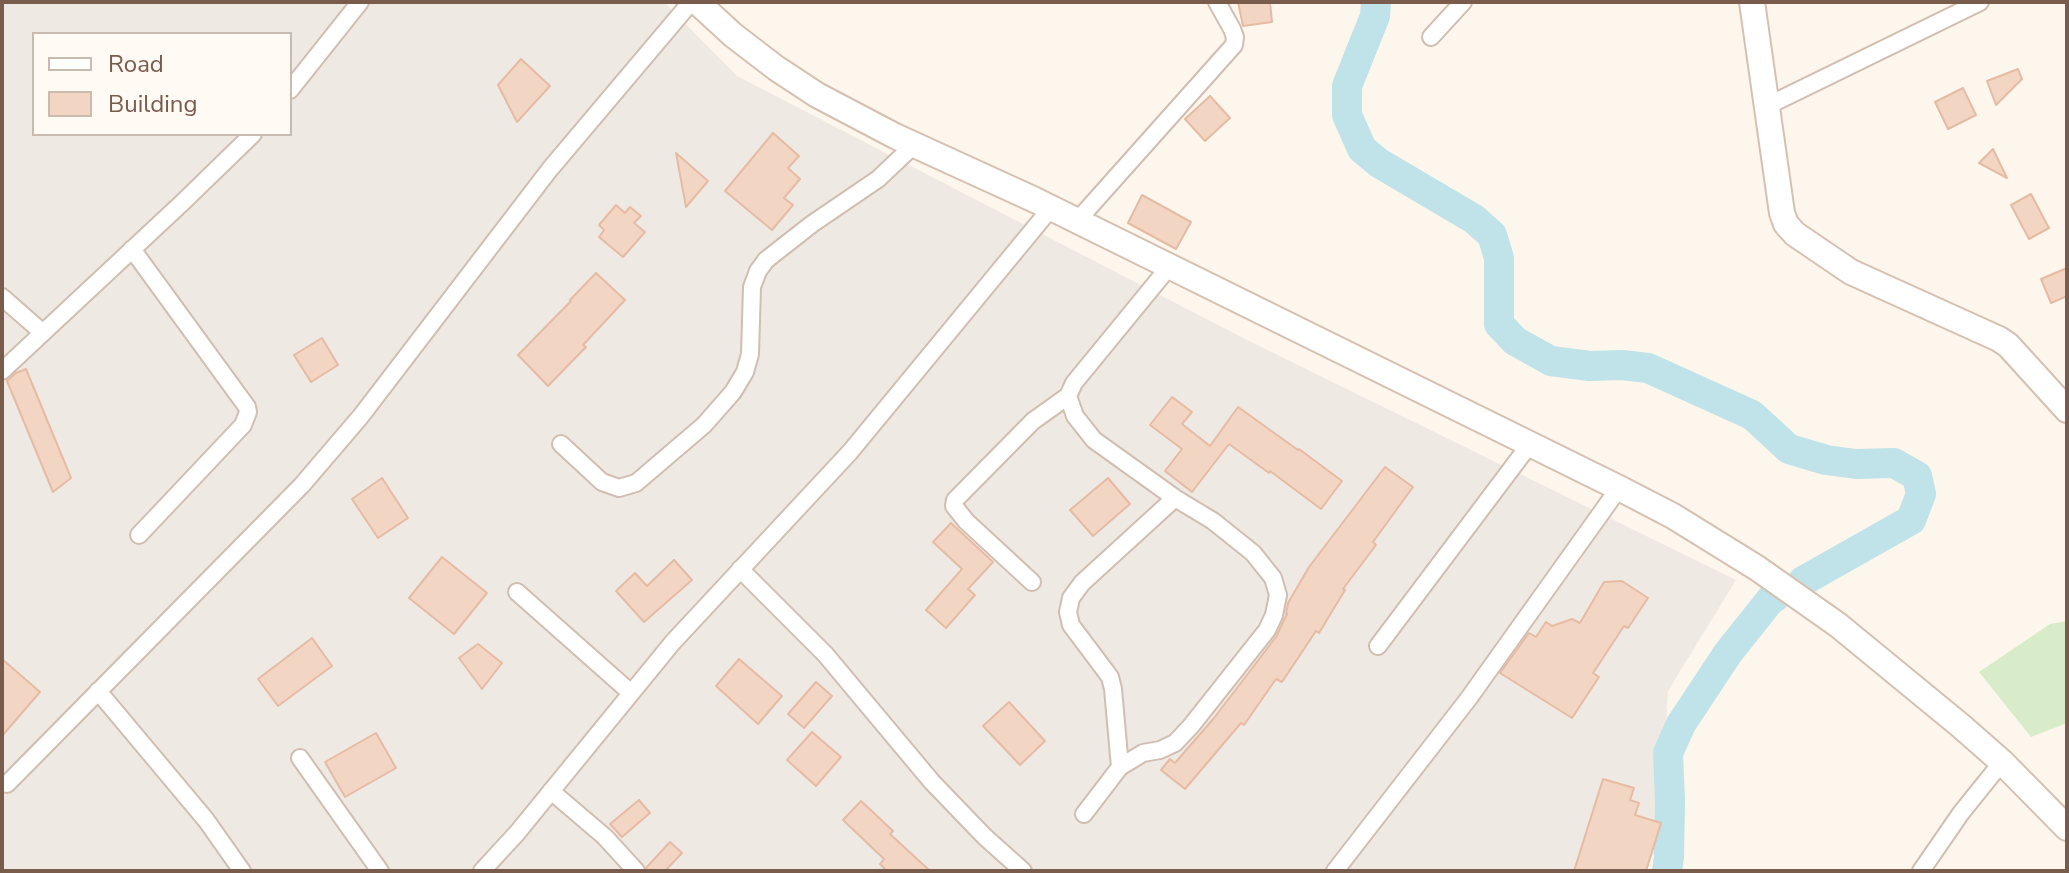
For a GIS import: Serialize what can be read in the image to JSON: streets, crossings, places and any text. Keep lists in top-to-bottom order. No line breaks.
{"legend":["Road","Building"]}
